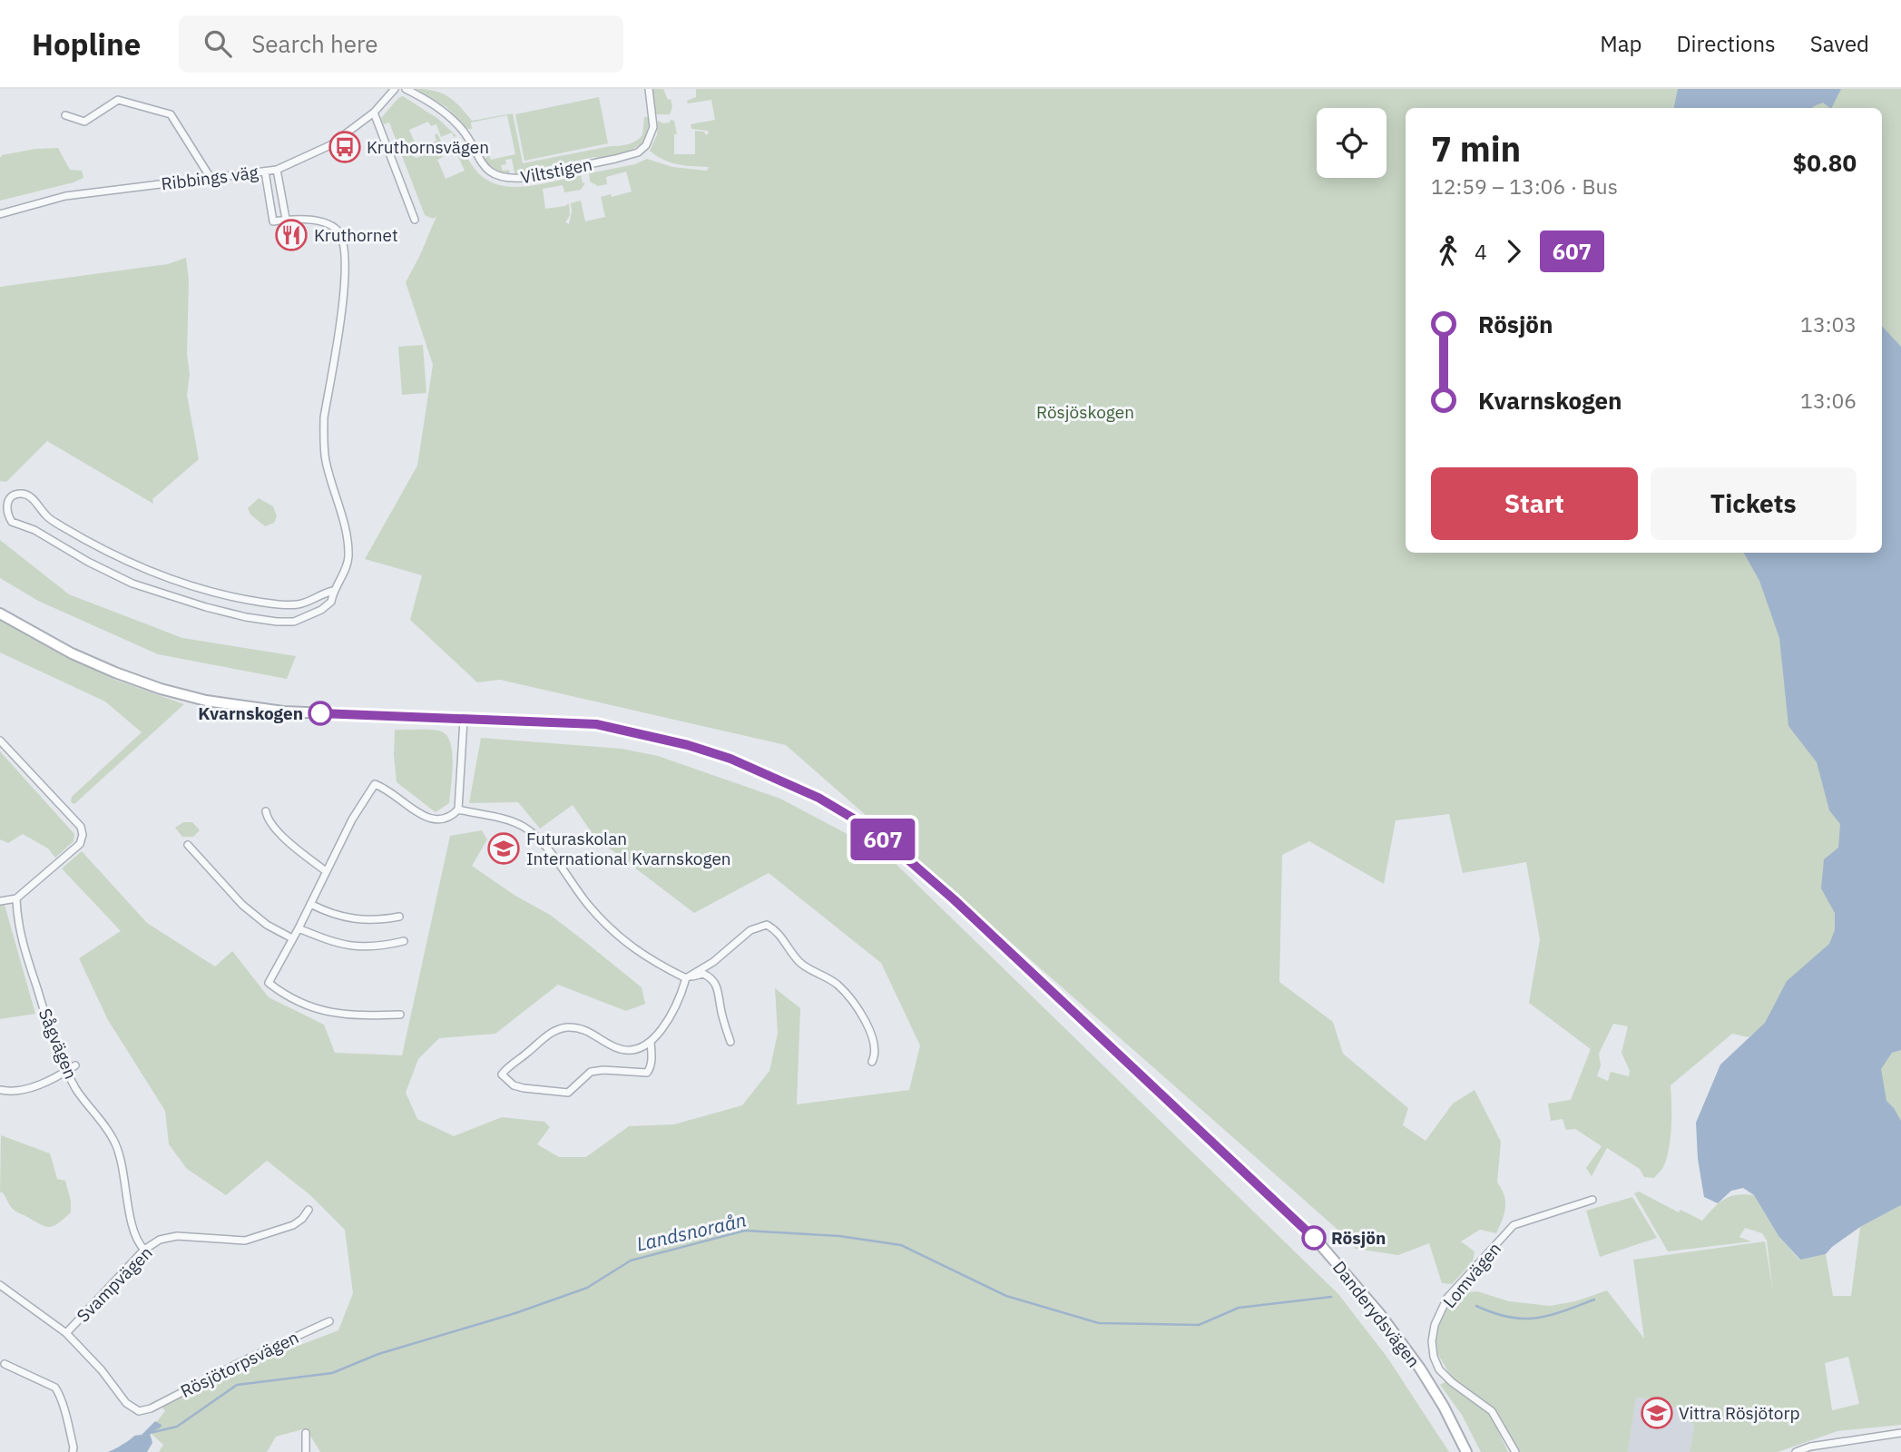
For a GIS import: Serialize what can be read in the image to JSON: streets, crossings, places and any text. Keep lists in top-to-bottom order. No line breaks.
{"streets":{"main road":["Danderydsvägen"],"street":["Viltstigen","Ribbings väg","Sågvägen","Lomvägen","Svampvägen","Rösjötorpsvägen"]},"crossings":[["Sågvägen","Svampvägen"],["Svampvägen","Rösjötorpsvägen"]],"water":["Landsnoraån"],"parks":["Rösjöskogen"],"places":{"bus stop":["Kruthornsvägen"],"restaurant":["Kruthornet"],"other":["Kvarnskogen","Rösjön"],"school or university":["Futuraskolan International Kvarnskogen","Vittra Rösjötorp"]},"lines":["bus line 607"],"page":{"header":"Hopline","search":"Search here","nav":["Map","Directions","Saved"],"on_map":"607","heading":["7 min","12:59 – 13:06 · Bus","$0.80"],"legs":["4","607"],"list":[{"name":"Rösjön","value":"13:03"},{"name":"Kvarnskogen","value":"13:06"}],"buttons":["Start","Tickets"]}}
